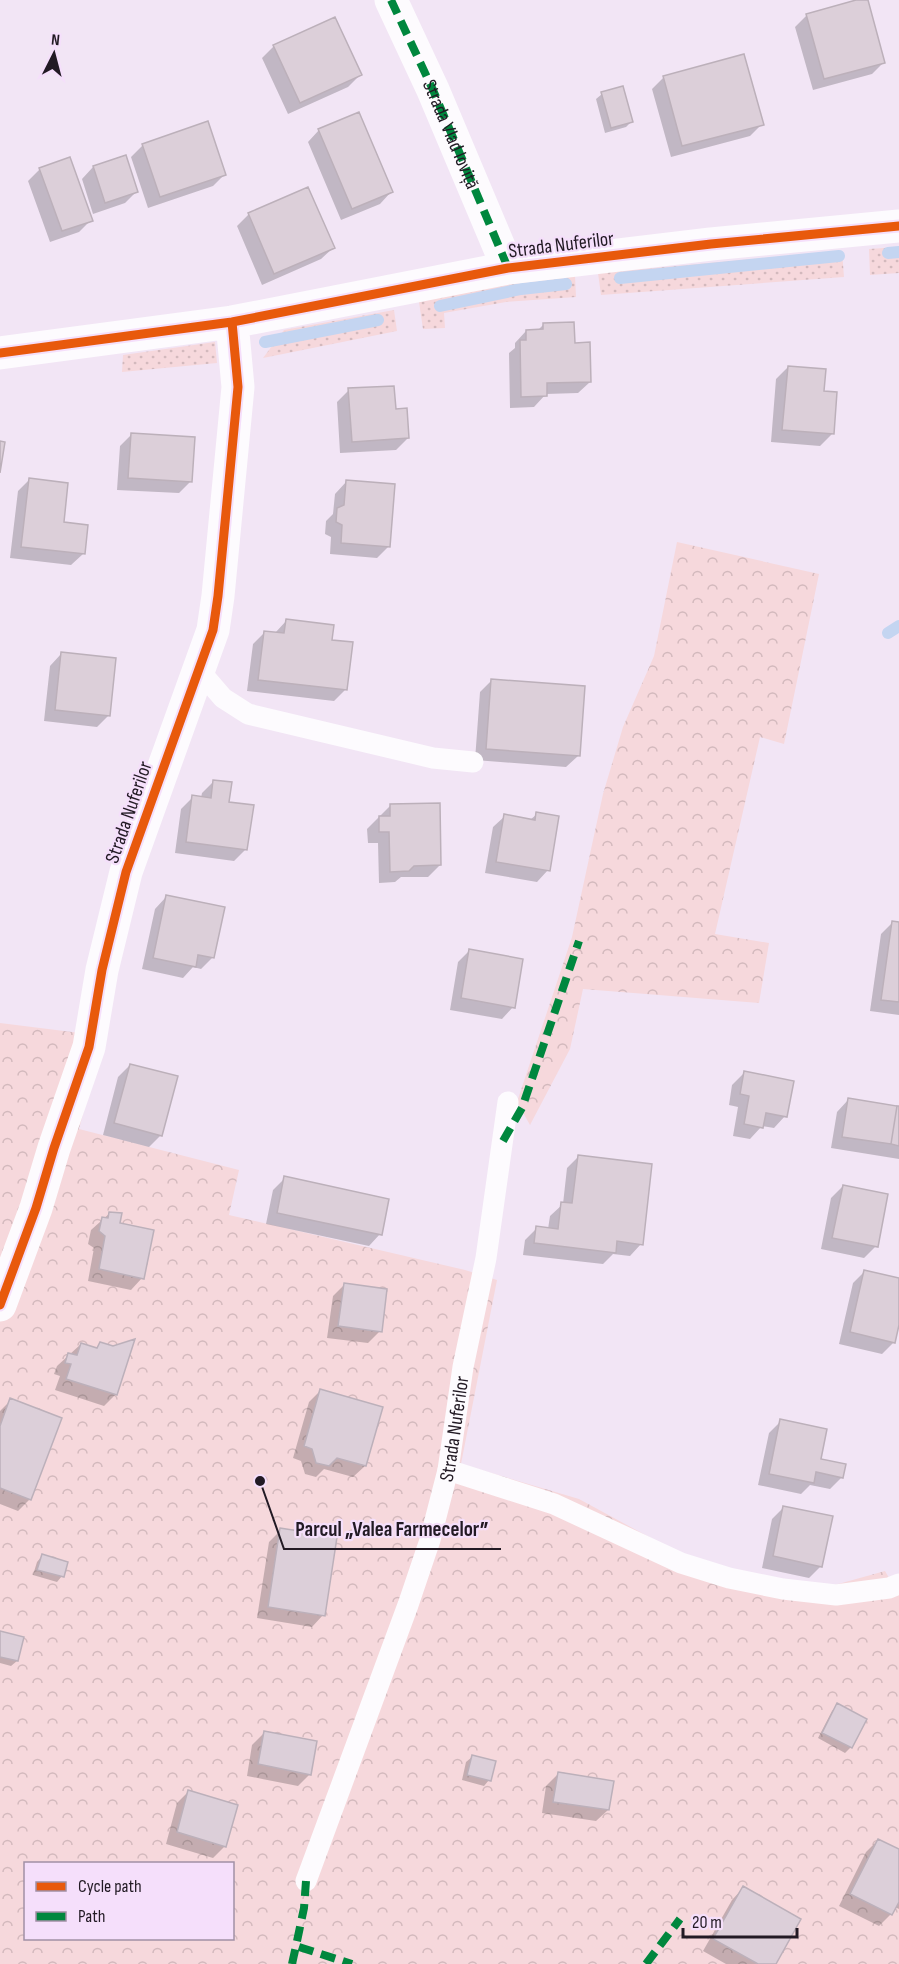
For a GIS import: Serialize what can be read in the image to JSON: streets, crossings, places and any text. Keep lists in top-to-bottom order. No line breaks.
{"streets":{"street":["Strada Vlad Ioviță","Strada Nuferilor"]},"crossings":[["Strada Vlad Ioviță","Strada Nuferilor"]],"places":["Parcul „Valea Farmecelor”"],"legend":["Cycle path","Path"],"scale_bar":"20 m","north":"top"}
